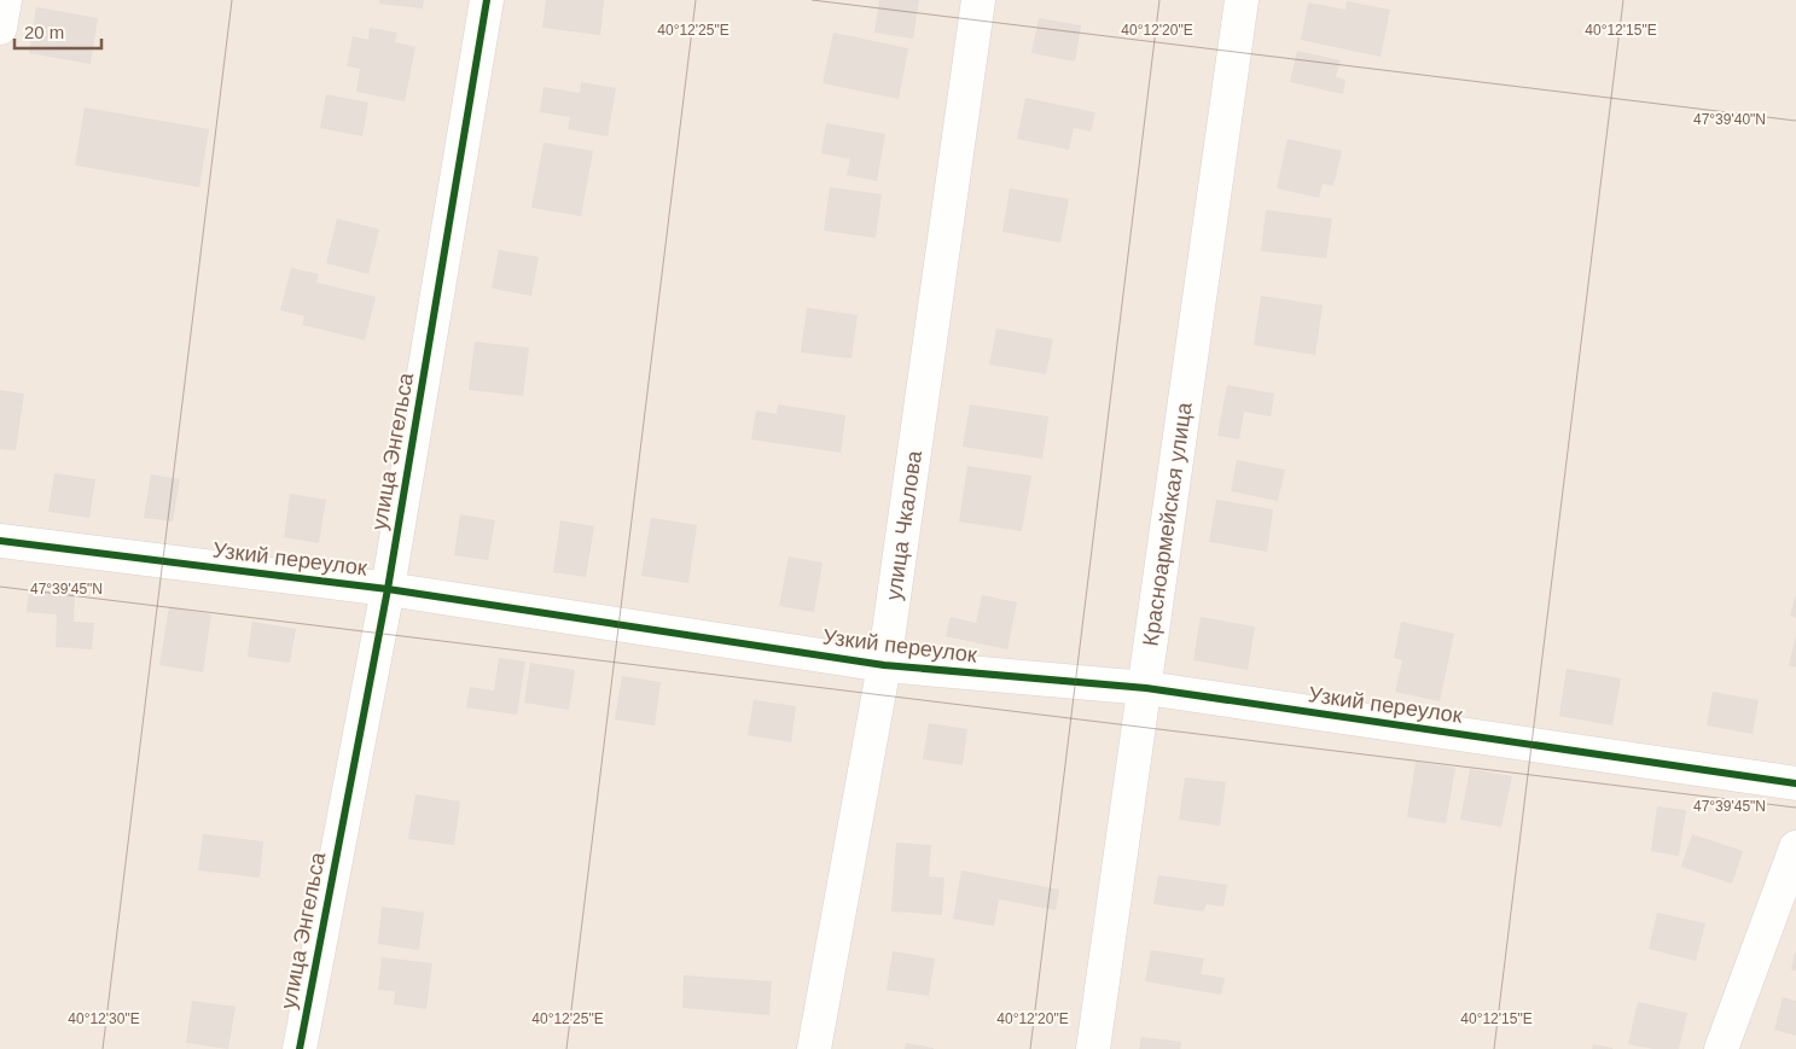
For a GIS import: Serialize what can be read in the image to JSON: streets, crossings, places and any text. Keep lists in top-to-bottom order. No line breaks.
{"streets":{"street":["улица Энгельса","улица Чкалова","Красноармейская улица","Узкий переулок"]},"crossings":[["улица Энгельса","Узкий переулок"],["улица Чкалова","Узкий переулок"],["Красноармейская улица","Узкий переулок"]],"scale_bar":"20 m","coordinates":["40°12'25\"E","40°12'20\"E","40°12'15\"E","47°39'40\"N","47°39'45\"N","40°12'30\"E"]}
